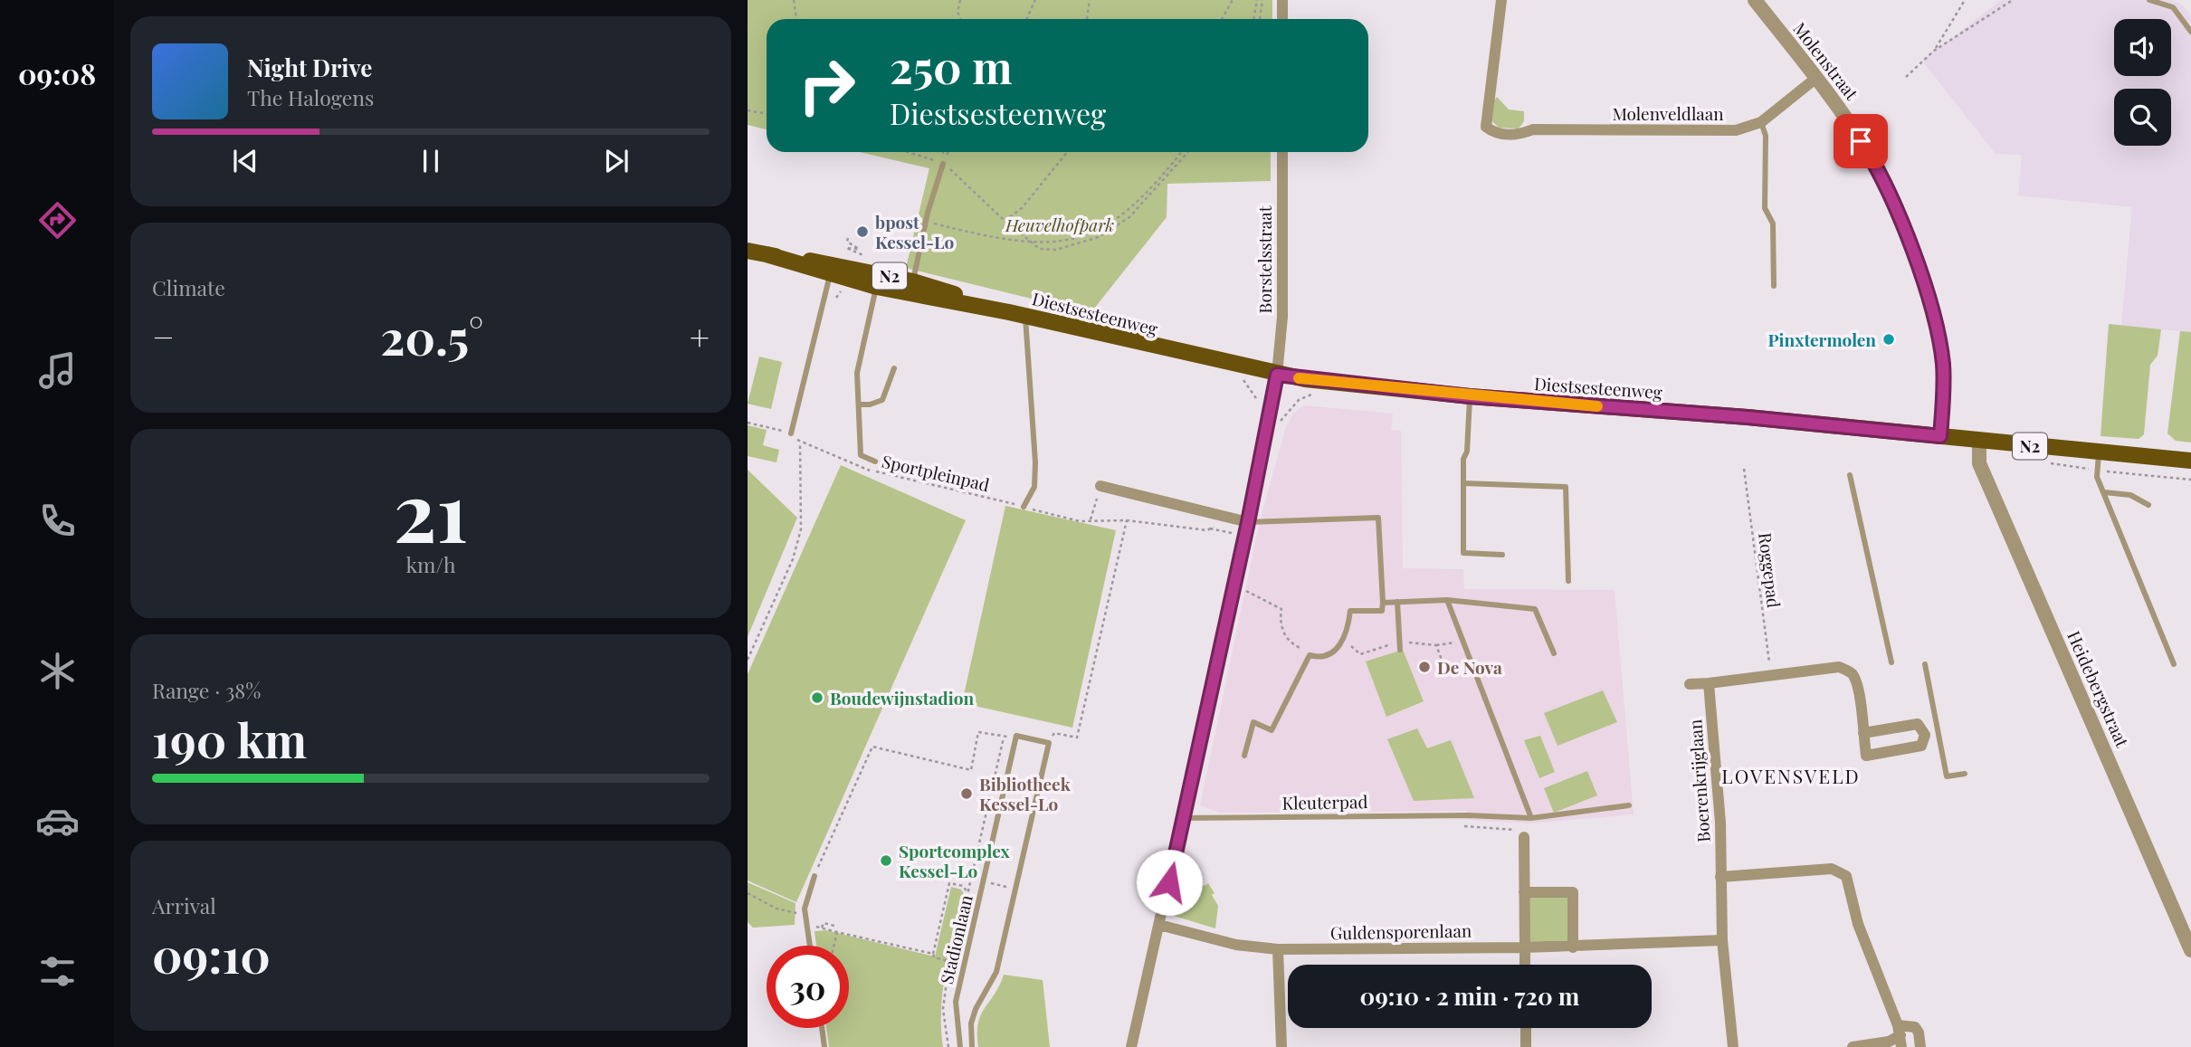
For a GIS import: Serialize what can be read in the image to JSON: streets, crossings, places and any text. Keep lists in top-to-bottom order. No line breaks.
{"streets":{"main road":["N2","Diestsesteenweg"],"street":["Molenstraat","Molenveldlaan","Borstelsstraat","Heidebergstraat","Boerenkrijglaan","Guldensporenlaan"],"lane":["Kleuterpad","Stadionlaan"],"path":["Sportpleinpad","Roggepad"]},"crossings":[["Molenstraat","Molenveldlaan"],["Molenstraat","Diestsesteenweg"],["Borstelsstraat","Diestsesteenweg"],["Borstelsstraat","Sportpleinpad"],["Borstelsstraat","Kleuterpad"],["Borstelsstraat","Guldensporenlaan"],["Diestsesteenweg","Heidebergstraat"],["Boerenkrijglaan","Guldensporenlaan"]],"districts":["LOVENSVELD"],"parks":["Heuvelhofpark"],"places":["bpost Kessel-Lo","Pinxtermolen","De Nova","Boudewijnstadion","Bibliotheek Kessel-Lo","Sportcomplex Kessel-Lo"],"page":{"tabs":"09:08","turn":["250 m","Diestsesteenweg"],"song":["Night Drive","The Halogens"],"tile":["Climate",["21","km/h"],["Range · 38%","190 km"],["Arrival","09:10"]],"heat":["−","20.5°","+"],"limit":"30","trip":"09:10 · 2 min · 720 m"}}
